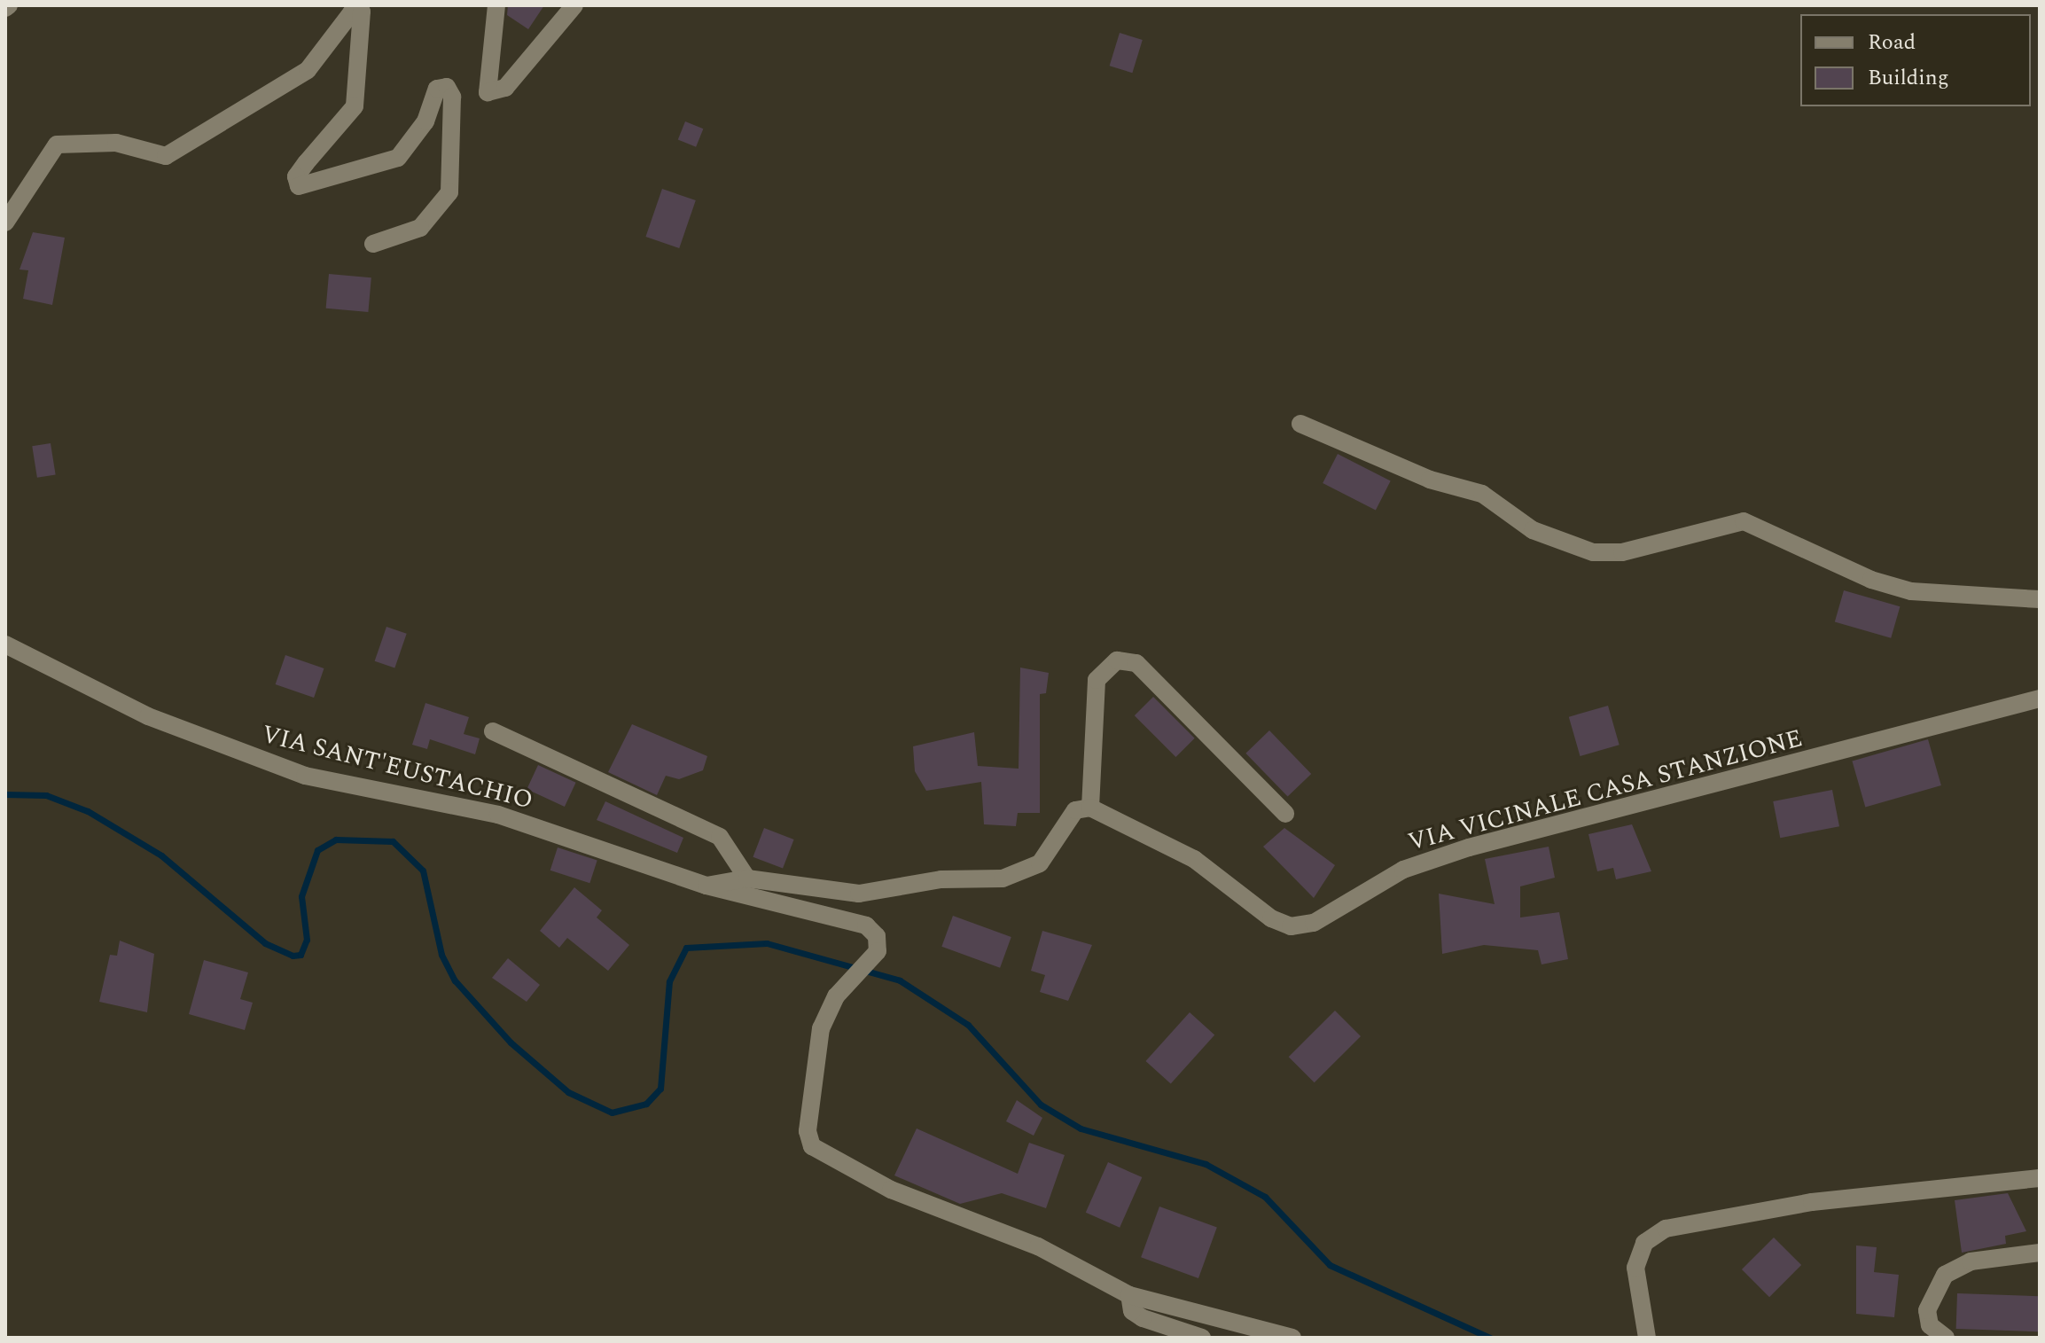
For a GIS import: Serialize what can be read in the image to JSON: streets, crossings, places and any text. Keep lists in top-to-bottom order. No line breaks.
{"streets":{"street":["VIA SANT'EUSTACHIO","VIA VICINALE CASA STANZIONE"]},"legend":["Road","Building"]}
